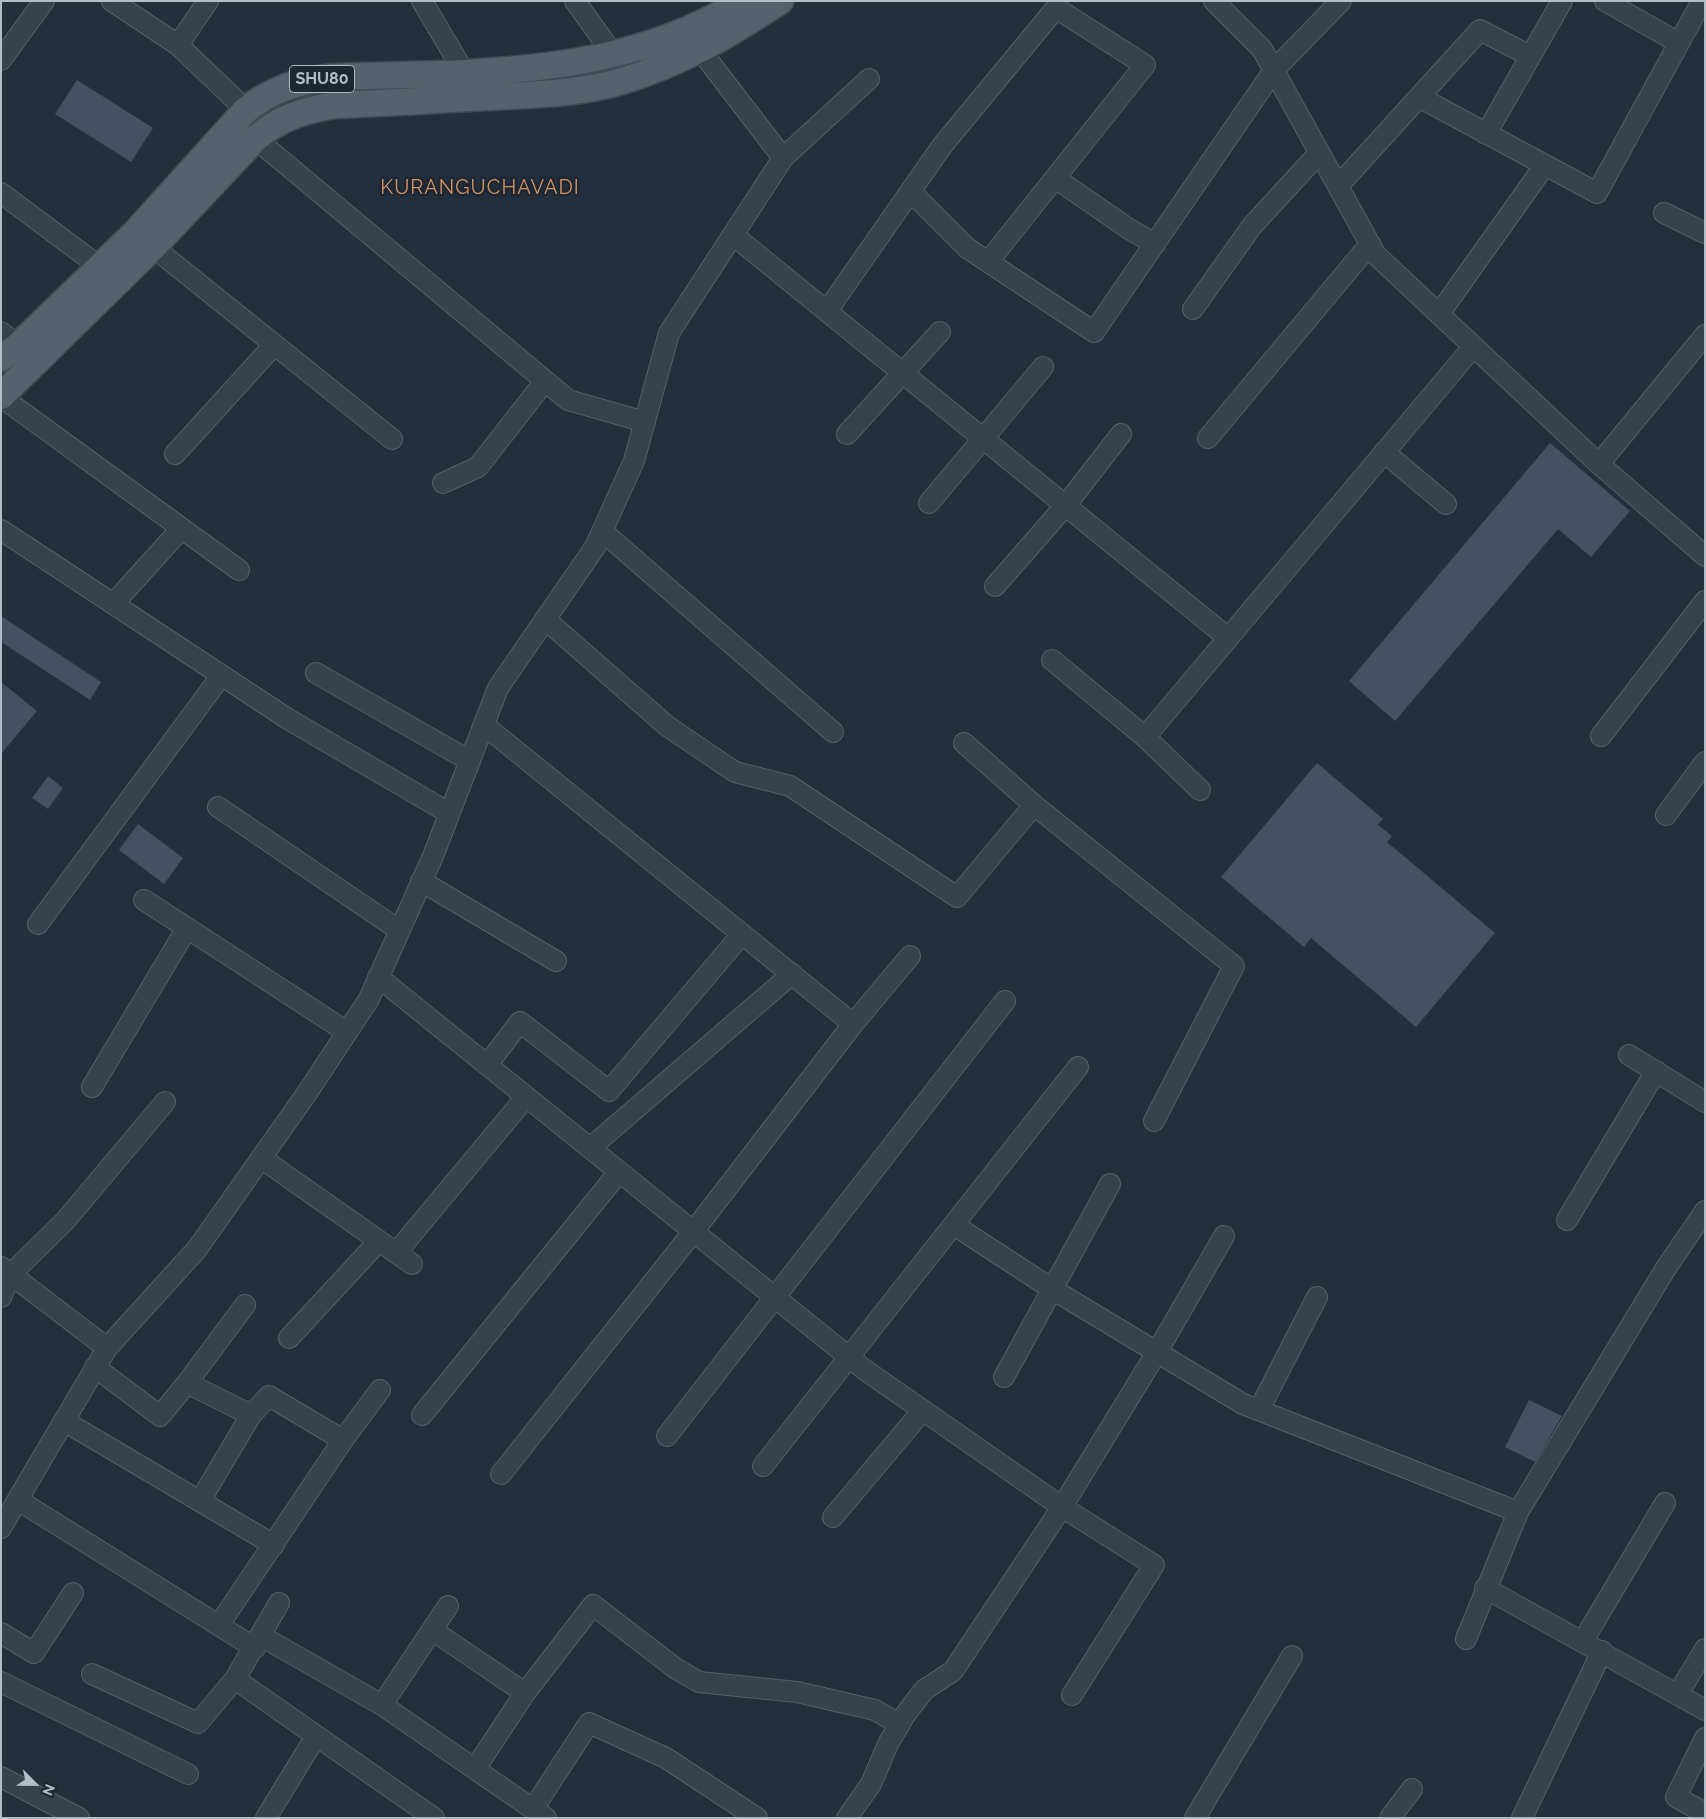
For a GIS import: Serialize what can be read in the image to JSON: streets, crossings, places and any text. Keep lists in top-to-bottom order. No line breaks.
{"streets":{"main road":["SHU80"]},"districts":["KURANGUCHAVADI"],"north":"bottom right"}
